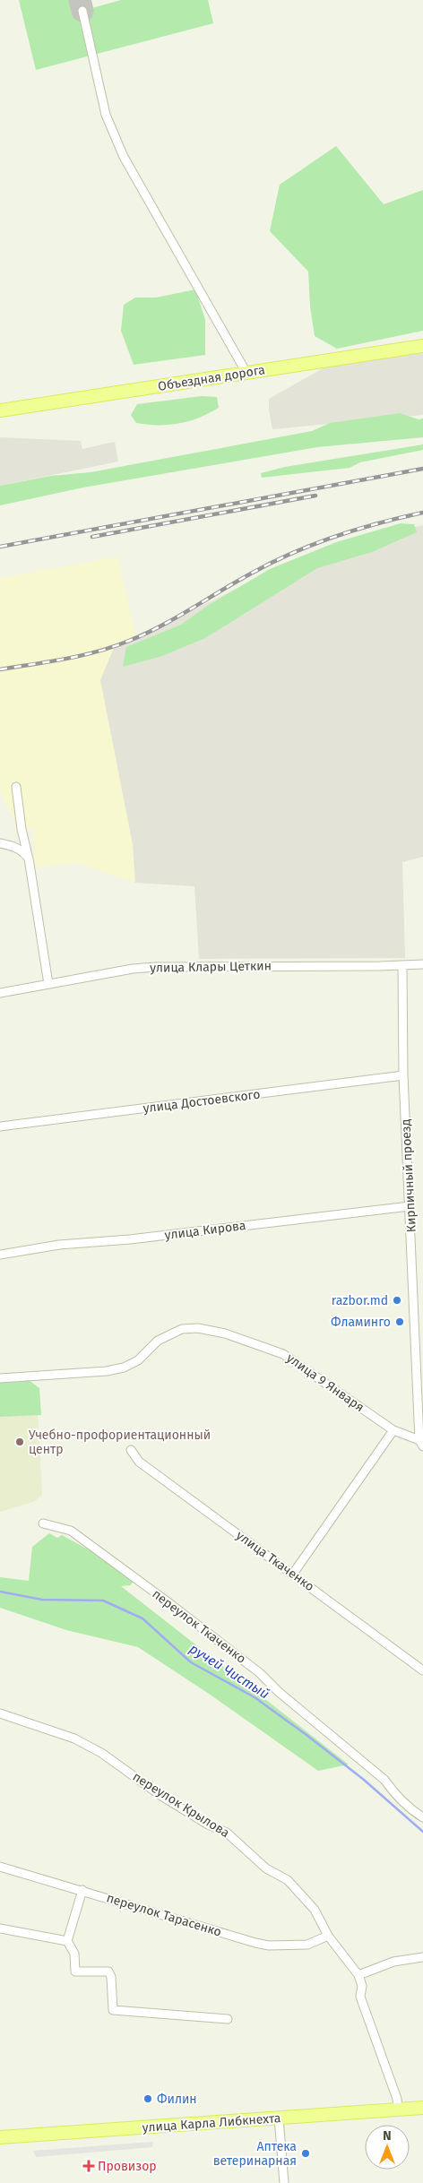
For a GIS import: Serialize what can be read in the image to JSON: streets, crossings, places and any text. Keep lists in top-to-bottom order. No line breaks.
{"streets":{"main road":["Объездная дорога","улица Карла Либкнехта"],"street":["улица Клары Цеткин","улица Достоевского","Кирпичный проезд","улица Кирова","улица 9 Января","улица Ткаченко","переулок Ткаченко","переулок Крылова","переулок Тарасенко"]},"crossings":[["улица Клары Цеткин","Кирпичный проезд"],["улица Достоевского","Кирпичный проезд"],["Кирпичный проезд","улица Кирова"],["Кирпичный проезд","улица 9 Января"],["переулок Крылова","переулок Тарасенко"]],"water":["ручей Чистый"],"places":{"other":["razbor.md","Фламинго","Учебно-профориентационный центр","Филин","Аптека ветеринарная"],"health":["Провизор"]},"north":"top"}
